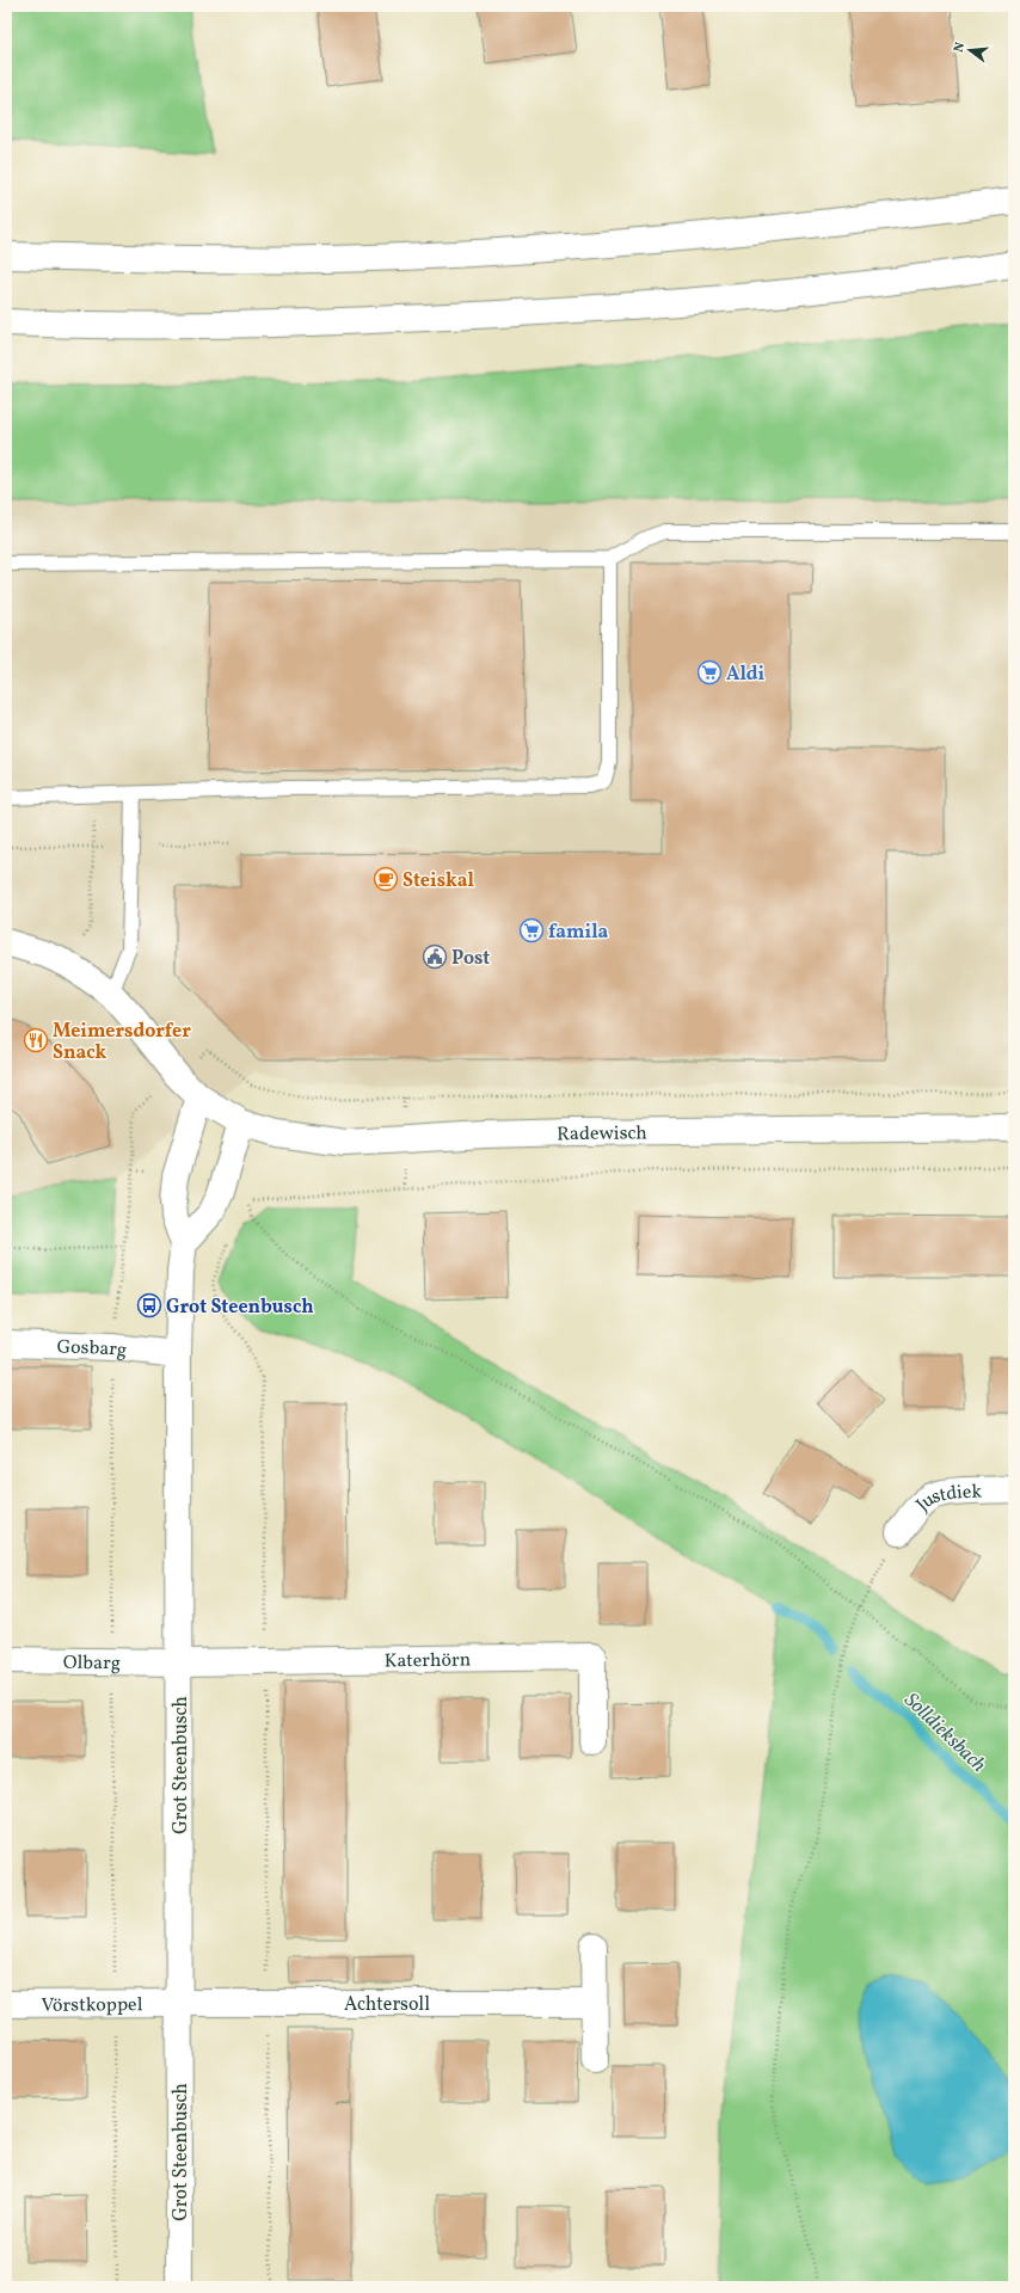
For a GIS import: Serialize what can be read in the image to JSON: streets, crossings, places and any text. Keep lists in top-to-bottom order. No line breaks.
{"streets":{"main road":["Radewisch","Gosbarg","Justdiek","Katerhörn","Olbarg","Grot Steenbusch","Achtersoll","Vörstkoppel"]},"crossings":[["Radewisch","Grot Steenbusch"],["Gosbarg","Grot Steenbusch"],["Katerhörn","Olbarg"],["Katerhörn","Grot Steenbusch"],["Olbarg","Grot Steenbusch"],["Grot Steenbusch","Achtersoll"],["Grot Steenbusch","Vörstkoppel"],["Achtersoll","Vörstkoppel"]],"water":["Solldieksbach"],"places":{"supermarket":["Aldi","famila"],"cafe":["Steiskal"],"public building":["Post"],"restaurant":["Meimersdorfer Snack"],"bus stop":["Grot Steenbusch"]},"north":"left"}
